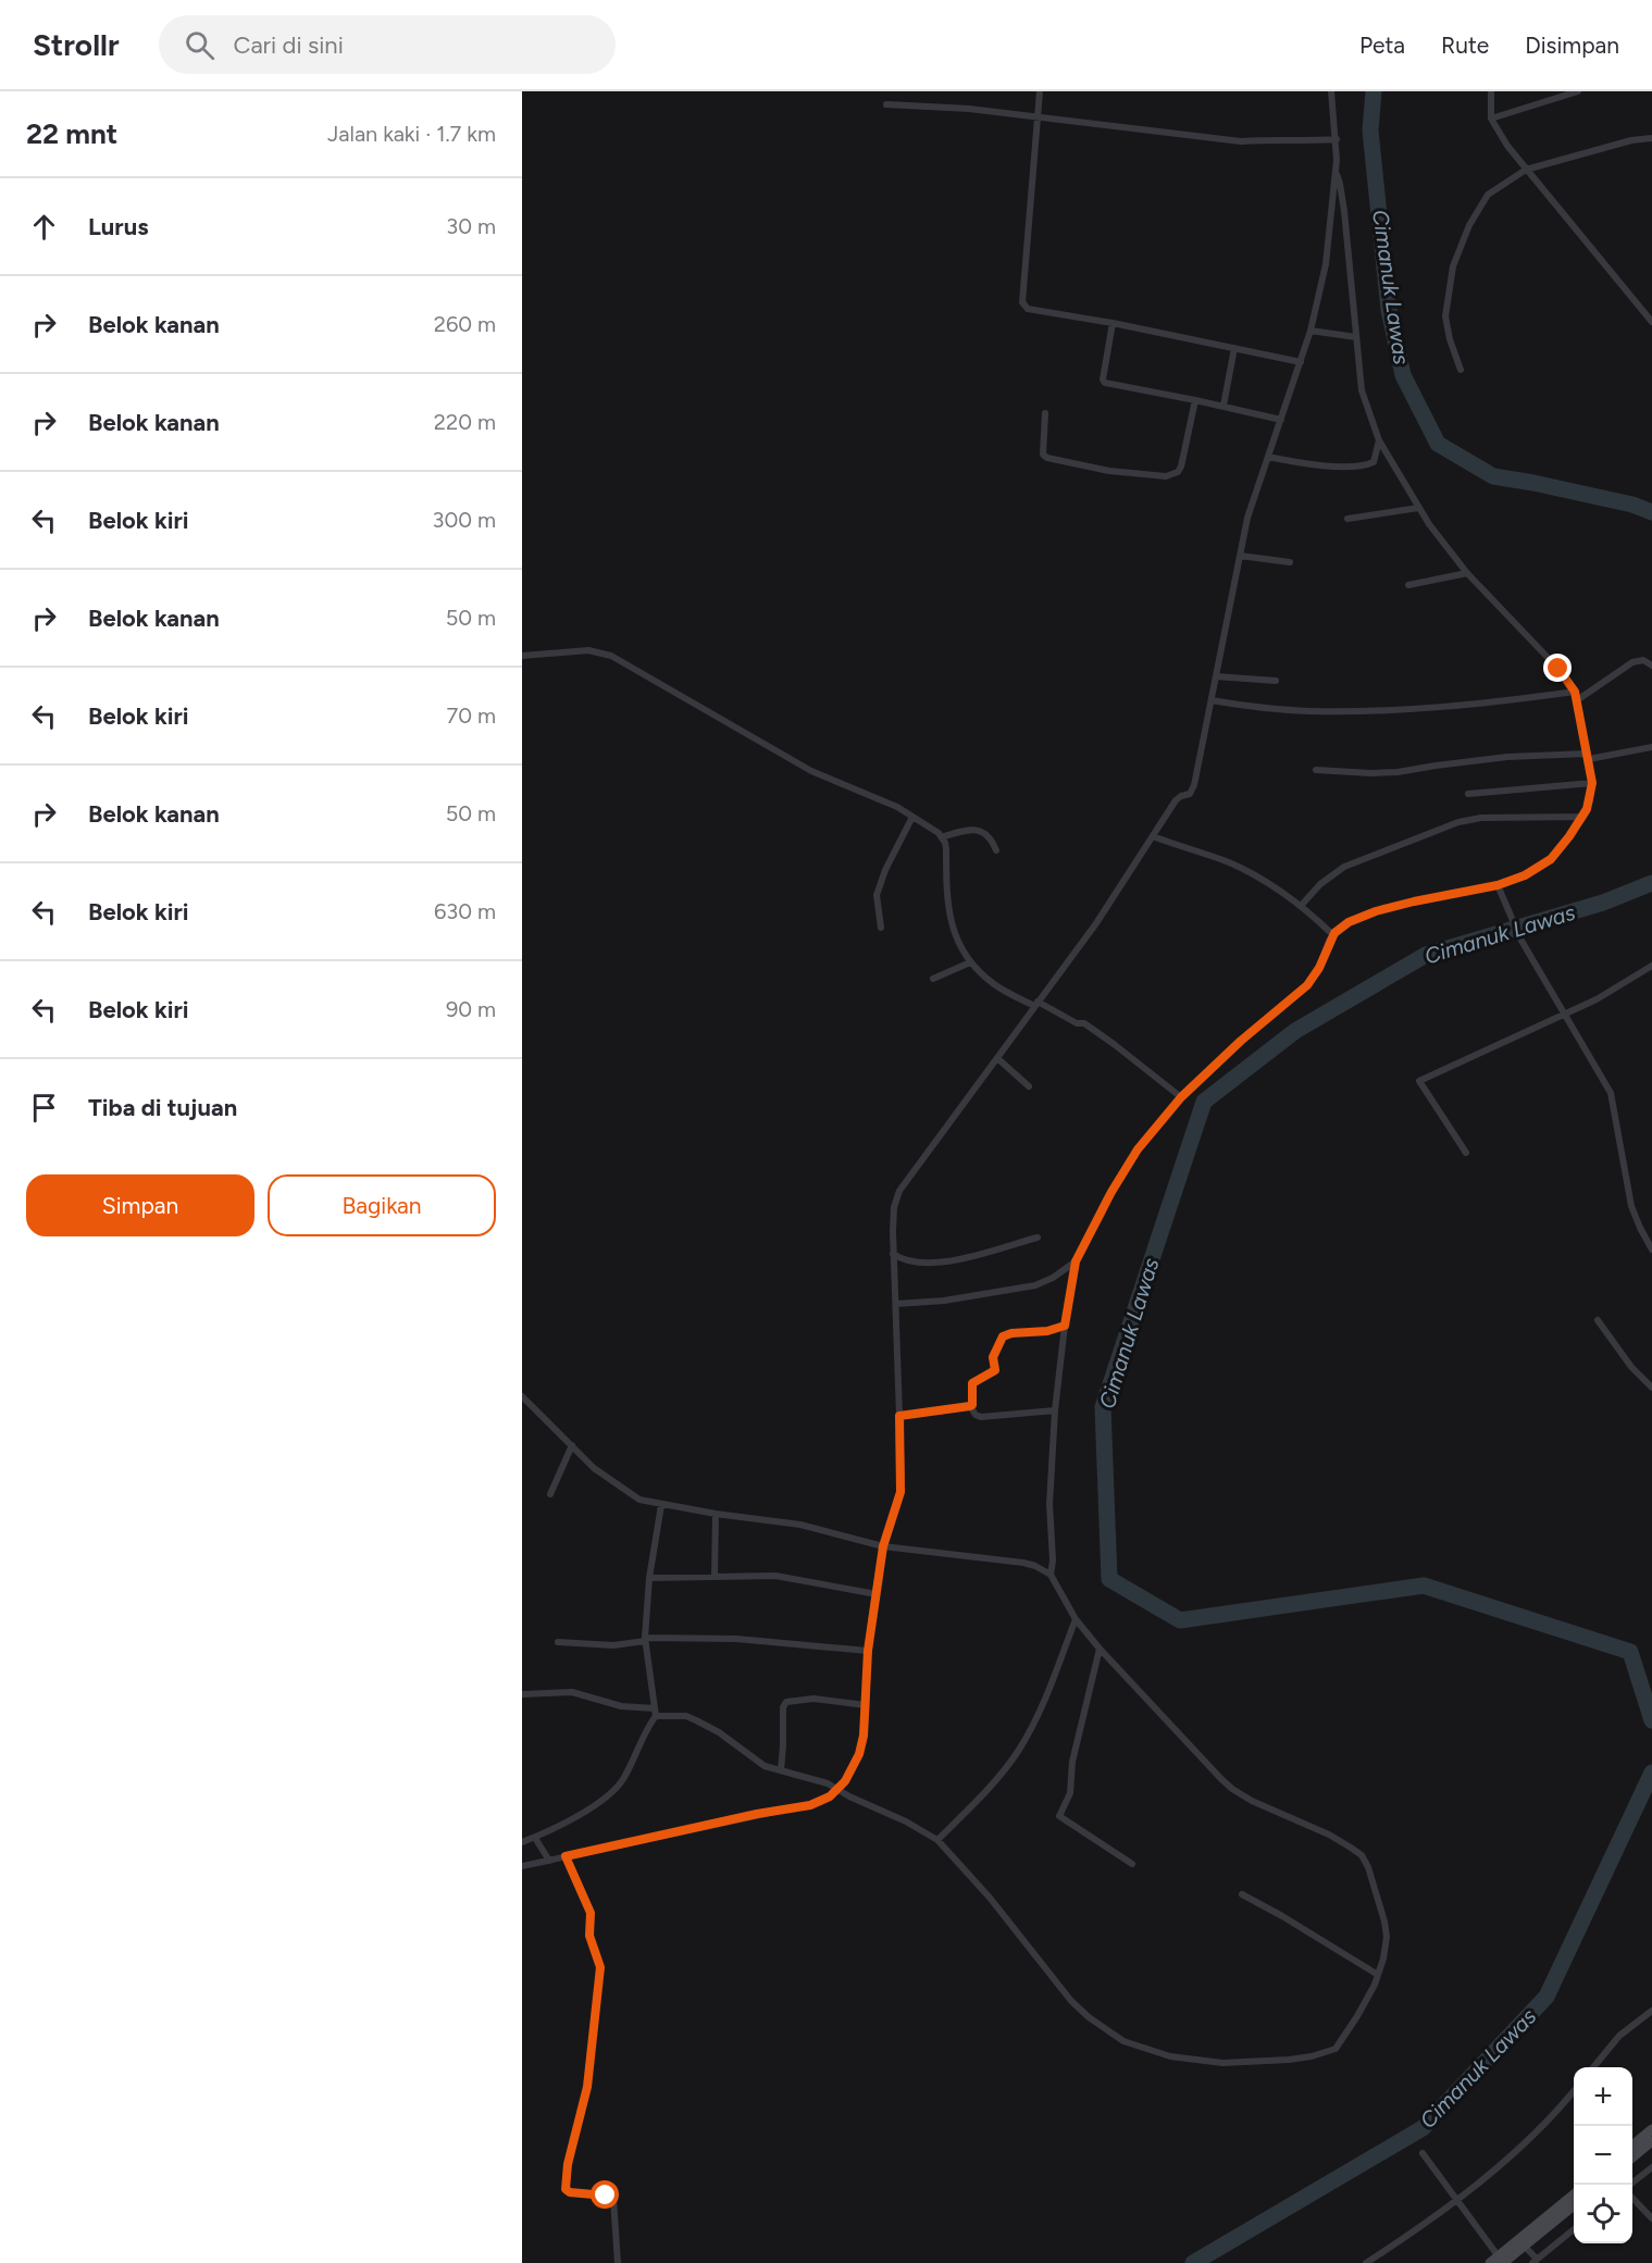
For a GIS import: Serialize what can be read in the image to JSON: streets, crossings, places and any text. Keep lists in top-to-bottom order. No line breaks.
{"water":["Cimanuk Lawas"],"page":{"header":"Strollr","search":"Cari di sini","nav":["Peta","Rute","Disimpan"],"heading":["22 mnt","Jalan kaki · 1.7 km"],"list":[["Lurus","30 m"],["Belok kanan","260 m"],["Belok kanan","220 m"],["Belok kiri","300 m"],["Belok kanan","50 m"],["Belok kiri","70 m"],["Belok kanan","50 m"],["Belok kiri","630 m"],["Belok kiri","90 m"],"Tiba di tujuan"],"buttons":["Simpan","Bagikan"],"map_buttons":["+","−"]}}
